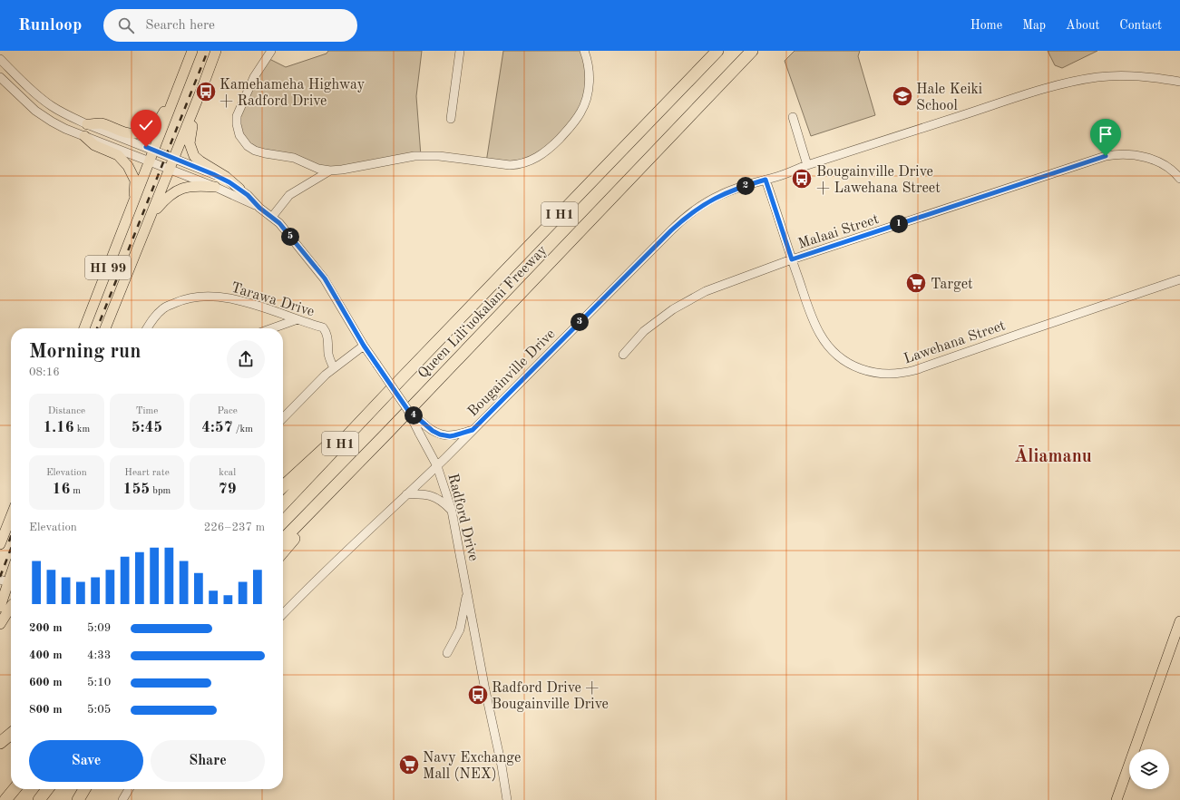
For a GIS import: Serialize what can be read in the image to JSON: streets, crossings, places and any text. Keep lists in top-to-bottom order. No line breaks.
{"streets":{"highway":["I H1","Queen Liliʻuokalani Freeway"],"main road":["HI 99"],"street":["Malaai Street","Tarawa Drive","Lawehana Street","Bougainville Drive","Radford Drive"]},"crossings":[["Malaai Street","Lawehana Street"],["HI 99","Radford Drive"],["Lawehana Street","Bougainville Drive"],["Bougainville Drive","Radford Drive"]],"districts":["Āliamanu"],"places":{"bus stop":["Kamehameha Highway + Radford Drive","Bougainville Drive + Lawehana Street","Radford Drive + Bougainville Drive"],"school or university":["Hale Keiki School"],"supermarket":["Target","Navy Exchange Mall (NEX)"]},"page":{"header":"Runloop","search":"Search here","nav":["Home","Map","About","Contact"],"pins":["2","1","5","3","4"],"heading":["Morning run","08:16"],"stats":[["Distance","1.16 km"],["Time","5:45"],["Pace","4:57 /km"],["Elevation","16 m"],["Heart rate","155 bpm"],["kcal","79"]],"chart":["Elevation","226–237 m"],"list":[{"name":"200 m","note":"5:09"},{"name":"400 m","note":"4:33"},{"name":"600 m","note":"5:10"},{"name":"800 m","note":"5:05"}],"buttons":["Save","Share"]}}
